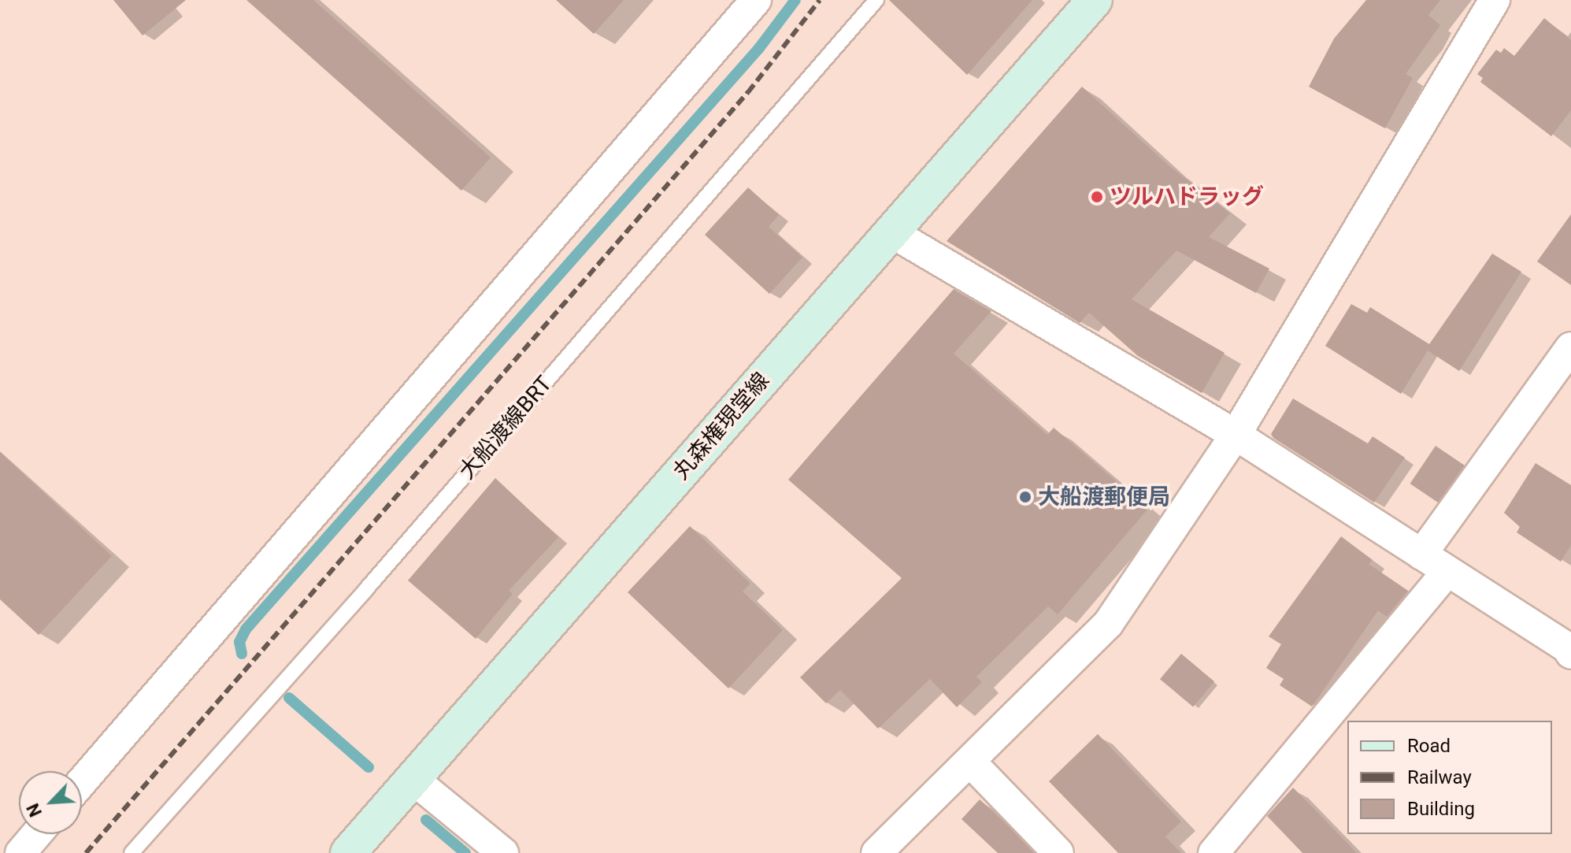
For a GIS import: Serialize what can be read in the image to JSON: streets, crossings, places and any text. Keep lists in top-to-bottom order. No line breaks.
{"streets":{"main road":["丸森権現堂線"],"lane":["大船渡線BRT"]},"places":["ツルハドラッグ","大船渡郵便局"],"legend":["Road","Railway","Building"],"north":"bottom left"}
